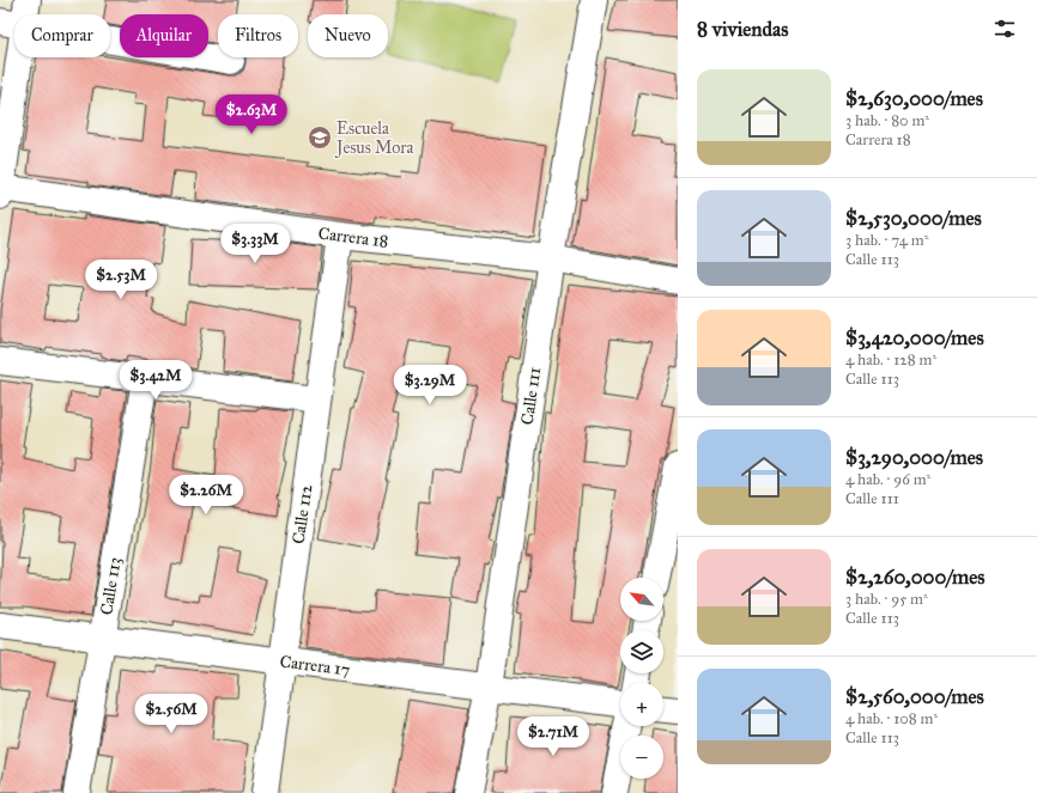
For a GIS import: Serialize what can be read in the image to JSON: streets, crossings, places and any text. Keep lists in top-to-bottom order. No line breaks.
{"streets":{"street":["Carrera 18","Calle 111","Calle 112","Calle 113","Carrera 17"]},"crossings":[["Carrera 18","Calle 111"],["Carrera 18","Calle 112"],["Calle 111","Carrera 17"],["Calle 112","Carrera 17"],["Calle 113","Carrera 17"]],"places":{"school or university":["Escuela Jesus Mora"]},"north":"top left","page":{"heading":"8 viviendas","chip":["Comprar","Alquilar","Filtros","Nuevo"],"list":[{"name":"$2,630,000/mes","note":"3 hab. · 80 m² · Carrera 18"},{"name":"$2,530,000/mes","note":"3 hab. · 74 m² · Calle 113"},{"name":"$3,420,000/mes","note":"4 hab. · 128 m² · Calle 113"},{"name":"$3,290,000/mes","note":"4 hab. · 96 m² · Calle 111"},{"name":"$2,260,000/mes","note":"3 hab. · 95 m² · Calle 113"},{"name":"$2,560,000/mes","note":"4 hab. · 108 m² · Calle 113"}],"price":["$2.63M","$3.33M","$2.53M","$3.42M","$3.29M","$2.26M","$2.56M","$2.71M"],"map_buttons":["+","−"]}}
